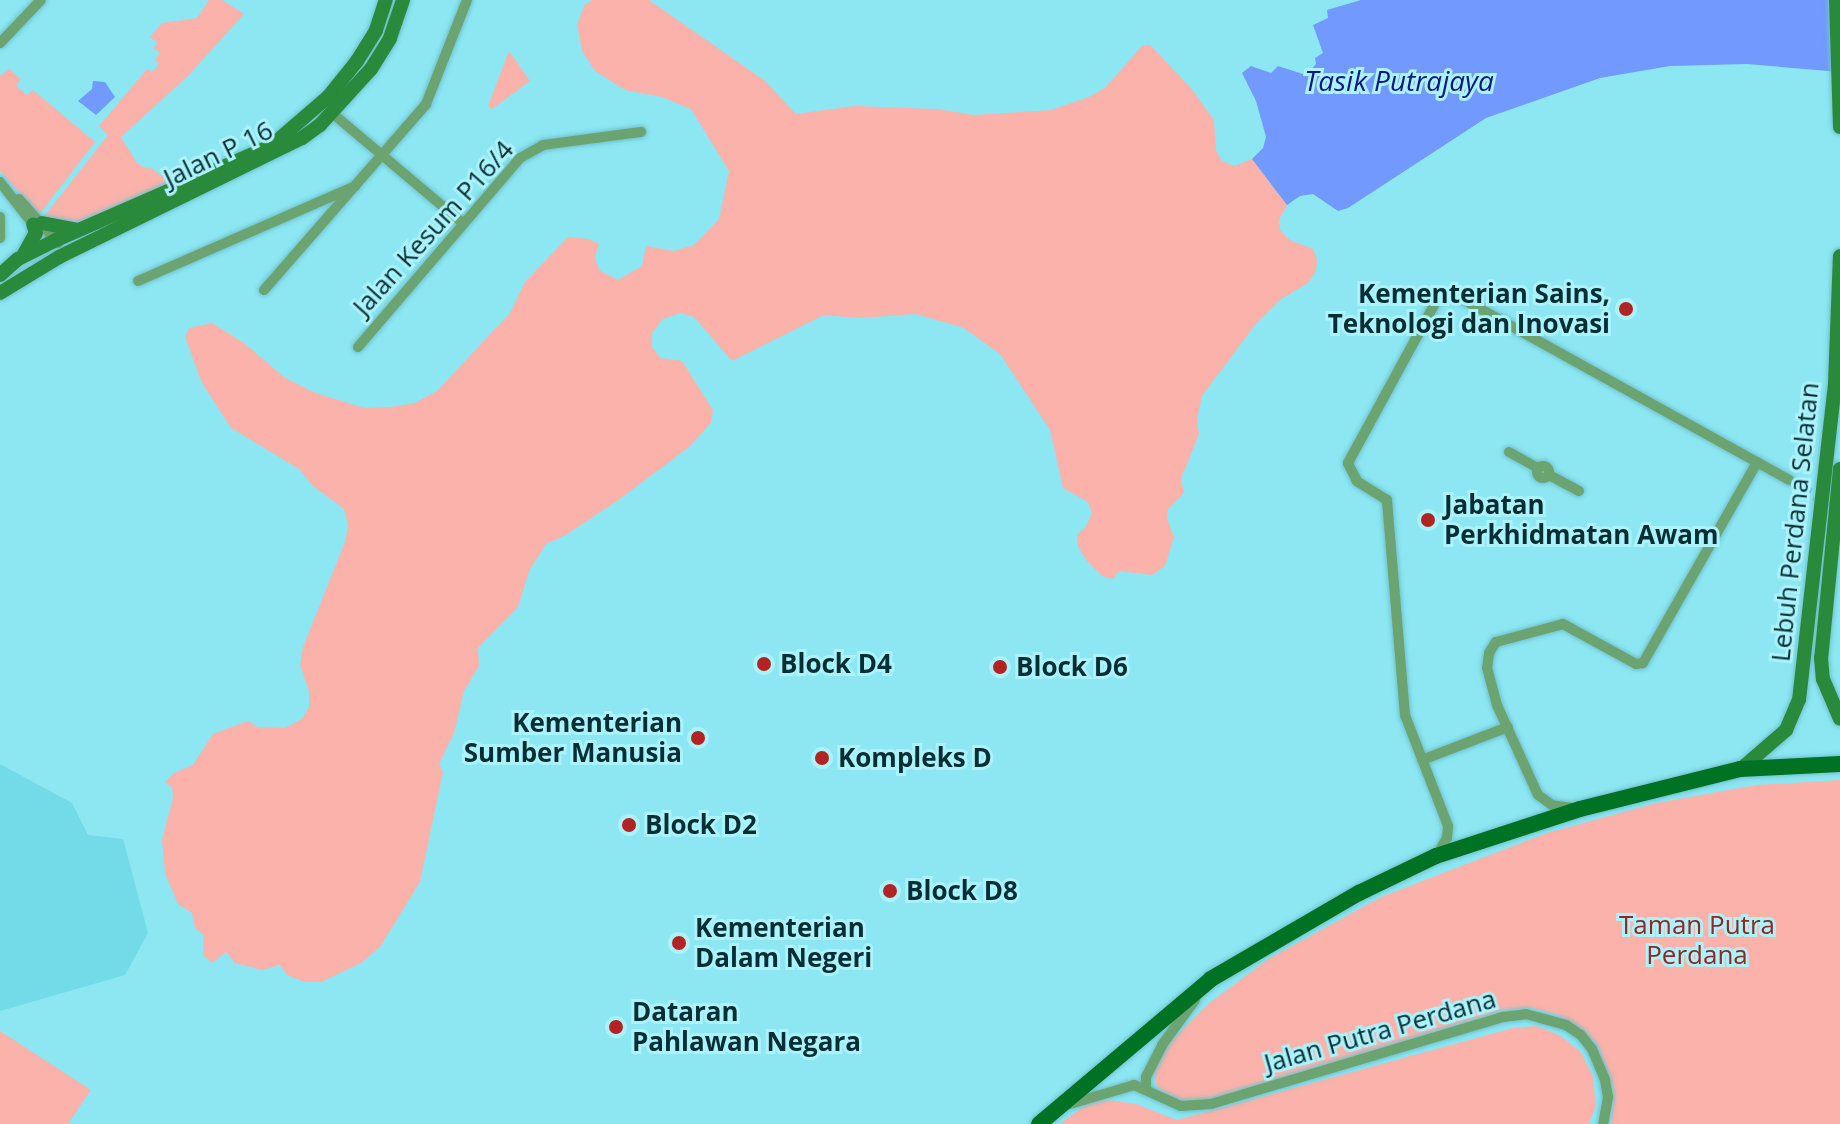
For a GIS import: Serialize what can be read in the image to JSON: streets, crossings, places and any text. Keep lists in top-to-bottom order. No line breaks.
{"streets":{"street":["Jalan P 16","Jalan Kesum P16/4","Lebuh Perdana Selatan","Jalan Putra Perdana"]},"water":["Tasik Putrajaya"],"parks":["Taman Putra Perdana"],"places":["Kementerian Sains, Teknologi dan Inovasi","Jabatan Perkhidmatan Awam","Block D4","Block D6","Kementerian Sumber Manusia","Kompleks D","Block D2","Block D8","Kementerian Dalam Negeri","Dataran Pahlawan Negara"]}
